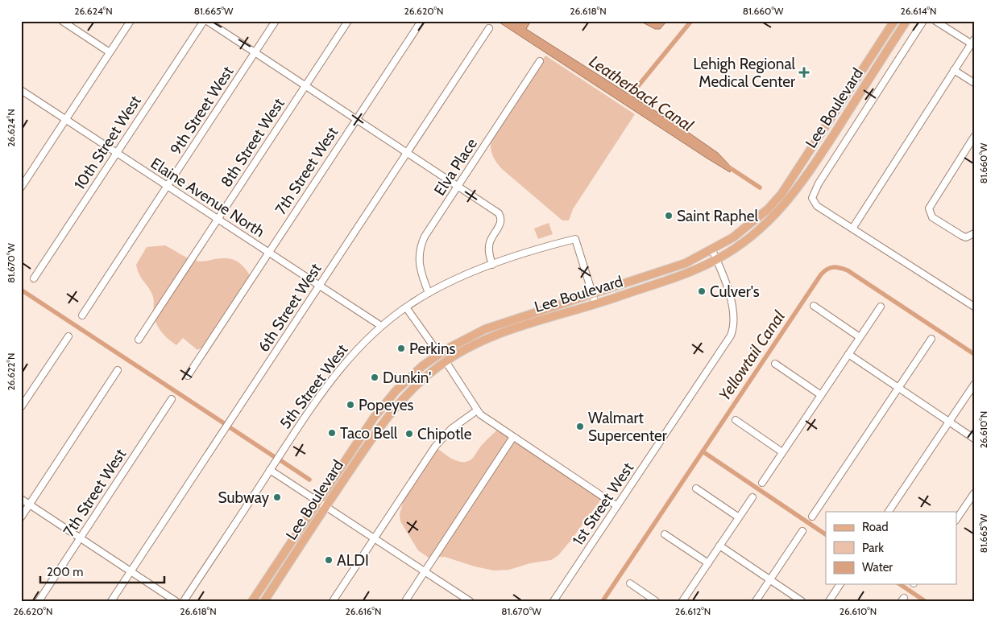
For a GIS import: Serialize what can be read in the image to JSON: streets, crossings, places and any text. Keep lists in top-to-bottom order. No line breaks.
{"streets":{"main road":["Lee Boulevard"],"street":["9th Street West","10th Street West","8th Street West","Elva Place","7th Street West","Elaine Avenue North","6th Street West","5th Street West","1st Street West"]},"crossings":[["Lee Boulevard","5th Street West"],["Lee Boulevard","1st Street West"],["9th Street West","Elaine Avenue North"],["10th Street West","Elaine Avenue North"],["8th Street West","Elaine Avenue North"],["Elva Place","5th Street West"],["7th Street West","Elaine Avenue North"],["Elaine Avenue North","6th Street West"],["Elaine Avenue North","5th Street West"]],"water":["Leatherback Canal","Yellowtail Canal"],"places":{"health":["Lehigh Regional Medical Center"],"other":["Saint Raphel","Culver's","Perkins","Dunkin'","Popeyes","Walmart Supercenter","Taco Bell","Chipotle","Subway","ALDI"]},"legend":["Road","Park","Water"],"scale_bar":"200 m","coordinates":["26.624°N","81.665°W","26.620°N","26.618°N","81.660°W","26.614°N","81.670°W","26.622°N","26.610°N","26.616°N","26.612°N"]}
